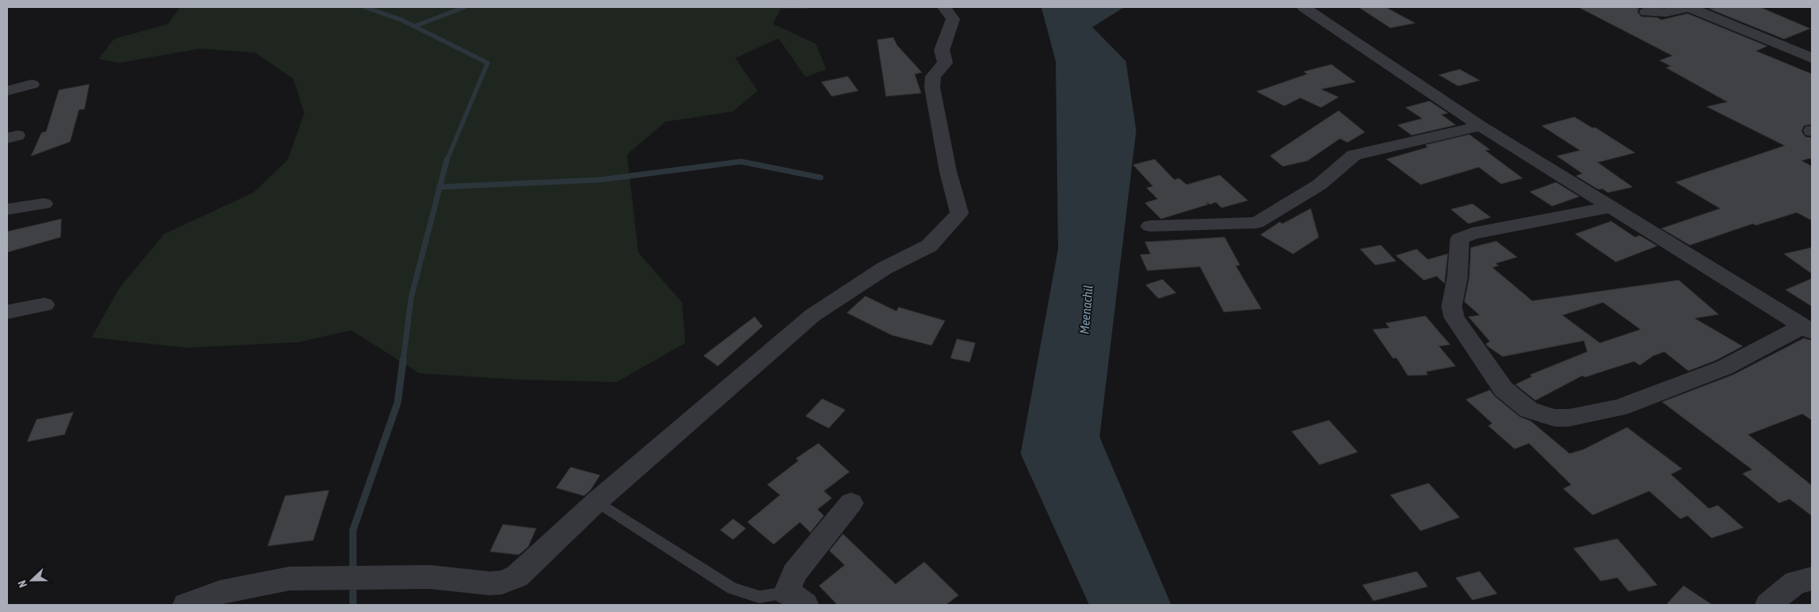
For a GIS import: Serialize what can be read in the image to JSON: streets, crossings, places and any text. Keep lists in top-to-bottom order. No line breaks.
{"water":["Meenachil"],"north":"left"}
